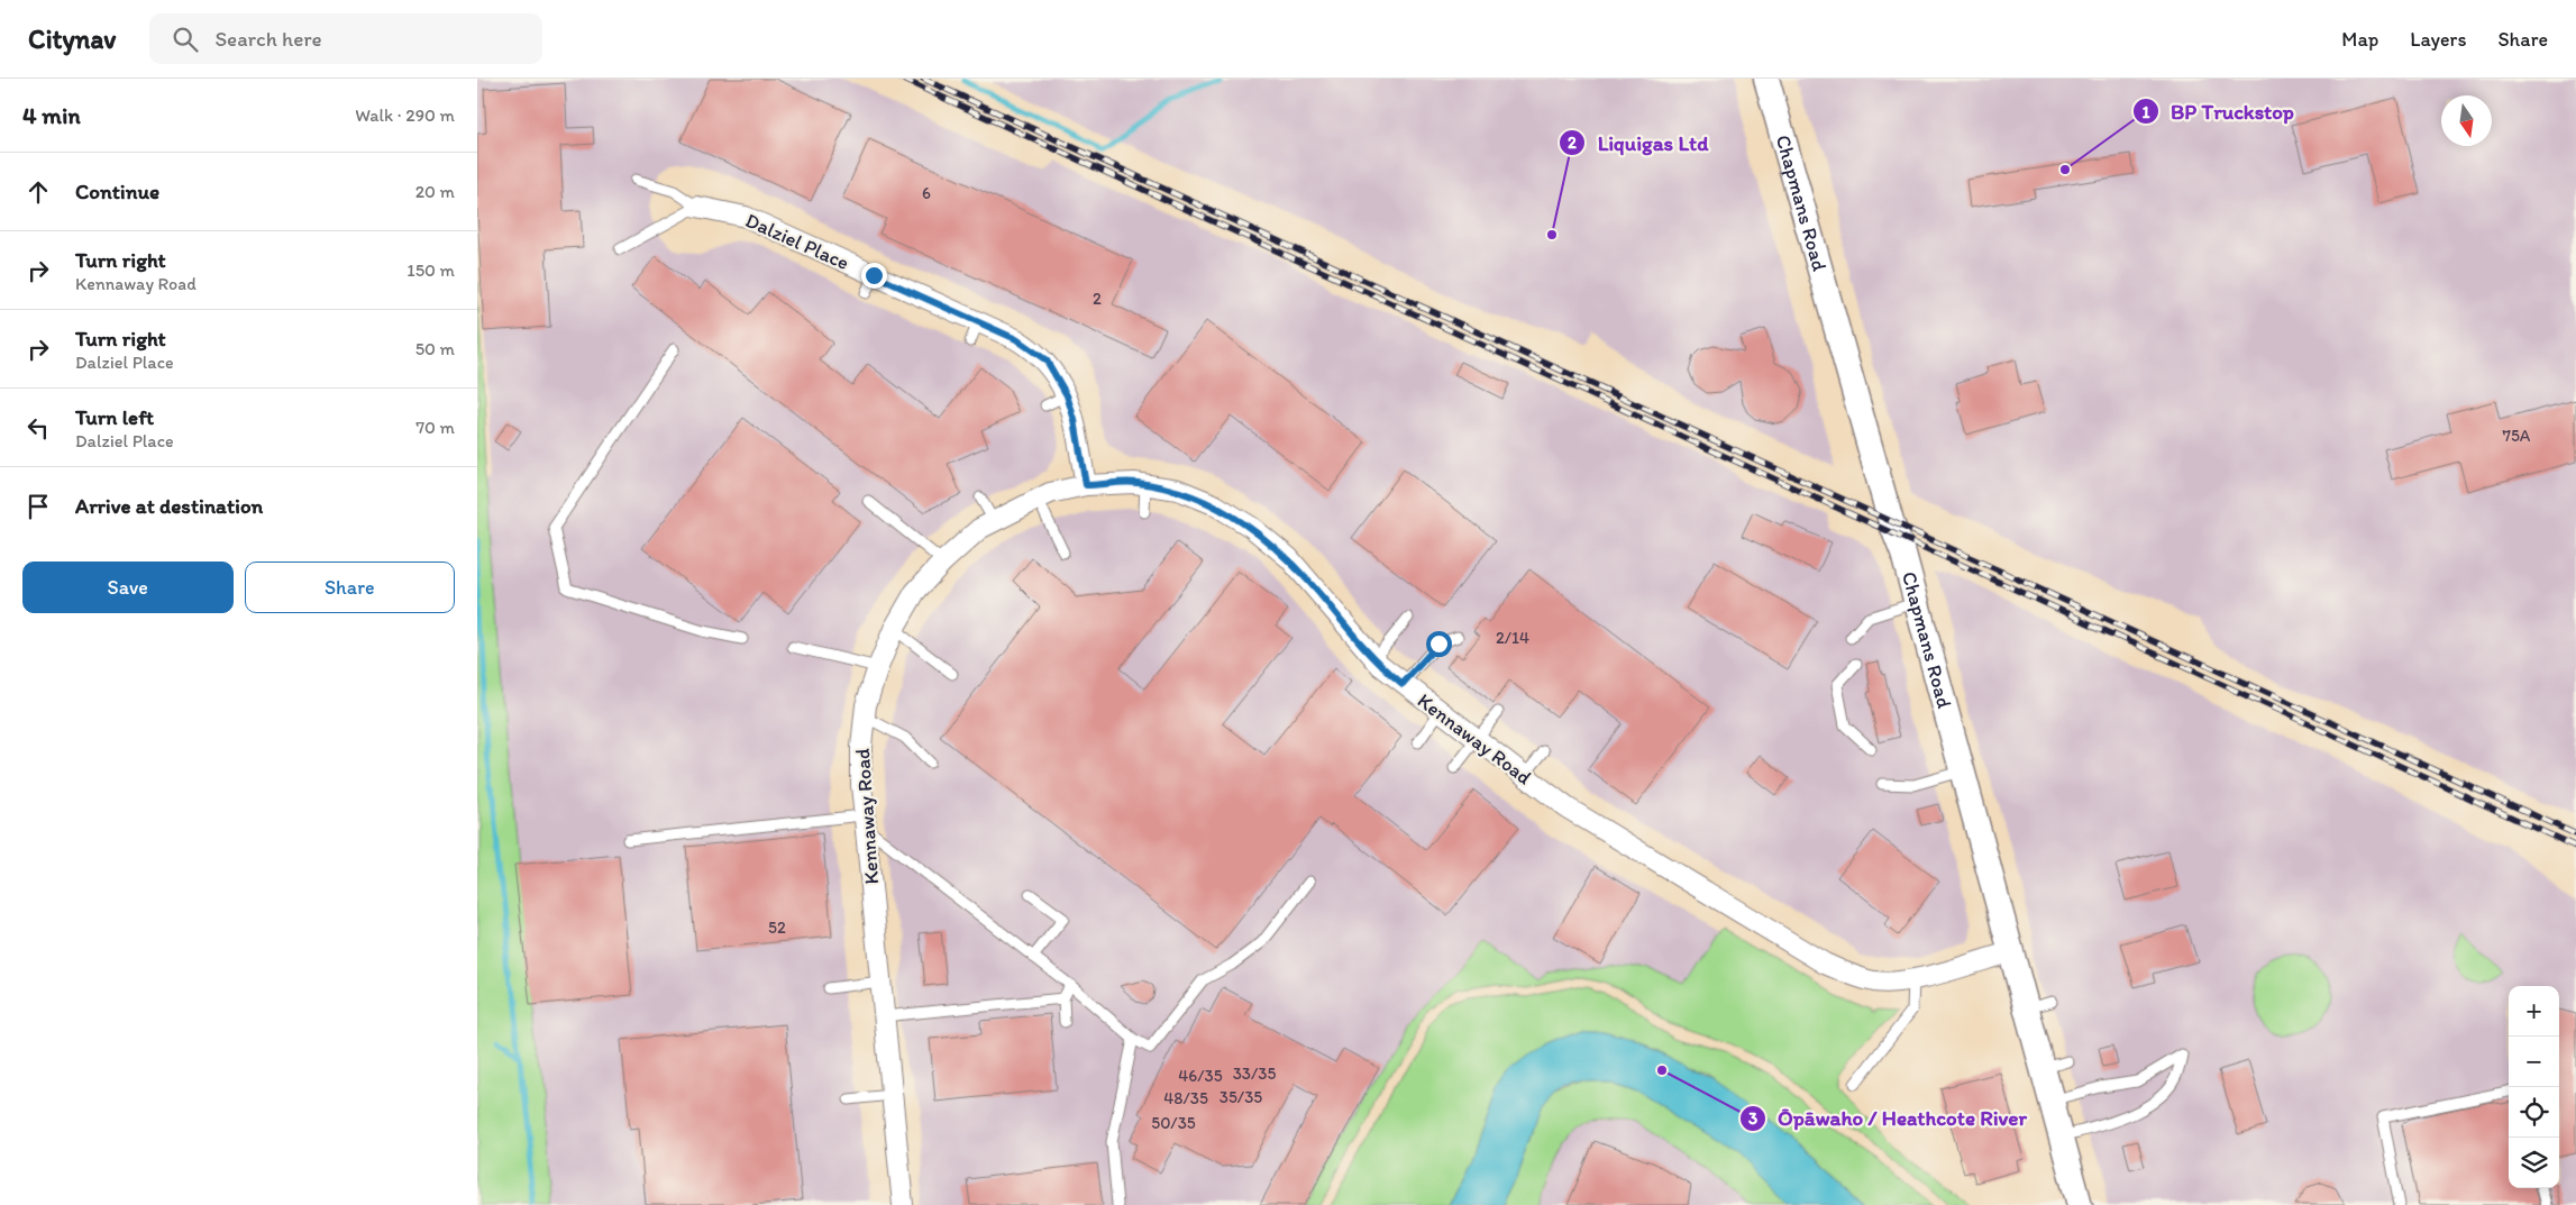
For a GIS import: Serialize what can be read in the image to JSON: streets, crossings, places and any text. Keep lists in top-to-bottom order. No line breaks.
{"streets":{"street":["Chapmans Road","Dalziel Place","Kennaway Road"]},"crossings":[["Chapmans Road","Kennaway Road"],["Dalziel Place","Kennaway Road"]],"places":["BP Truckstop","Liquigas Ltd","Ōpāwaho / Heathcote River"],"house_numbers":["6","2","75A","2/14","52","33/35","46/35","35/35","48/35","50/35"],"north":"bottom","page":{"header":"Citynav","search":"Search here","nav":["Map","Layers","Share"],"heading":["4 min","Walk · 290 m"],"list":[["Continue","20 m"],["Turn right","Kennaway Road","150 m"],["Turn right","Dalziel Place","50 m"],["Turn left","Dalziel Place","70 m"],"Arrive at destination"],"buttons":["Save","Share"],"map_buttons":["+","−"]}}
